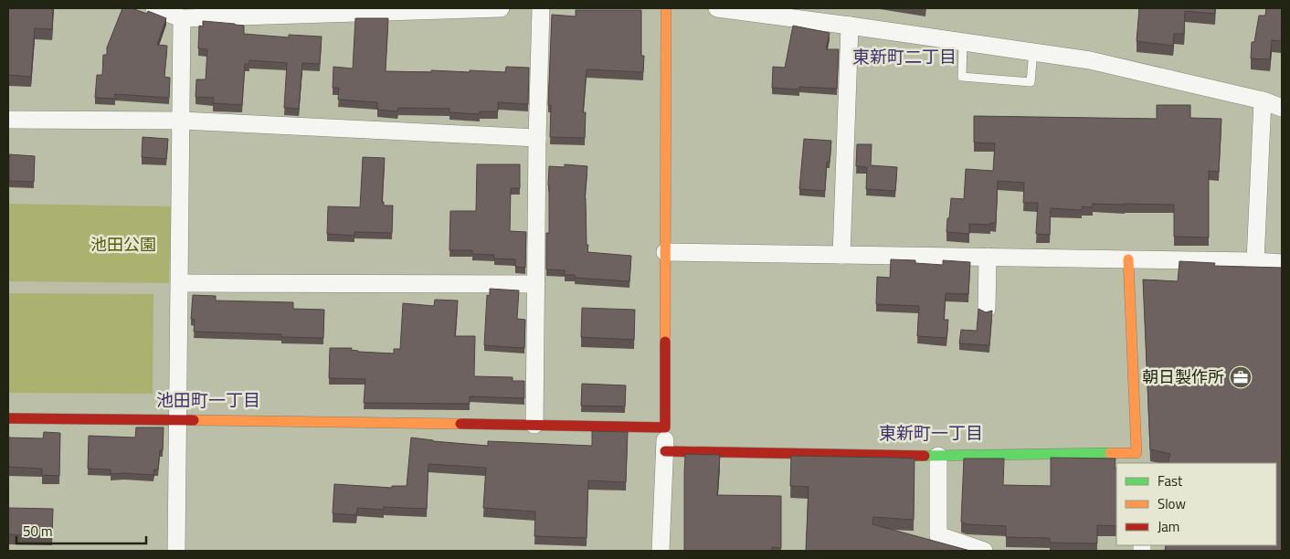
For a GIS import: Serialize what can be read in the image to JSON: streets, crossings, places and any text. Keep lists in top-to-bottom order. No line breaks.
{"districts":["東新町二丁目","池田町一丁目","東新町一丁目"],"parks":["池田公園"],"places":{"office":["朝日製作所"]},"legend":["Fast","Slow","Jam"],"scale_bar":"50 m"}
